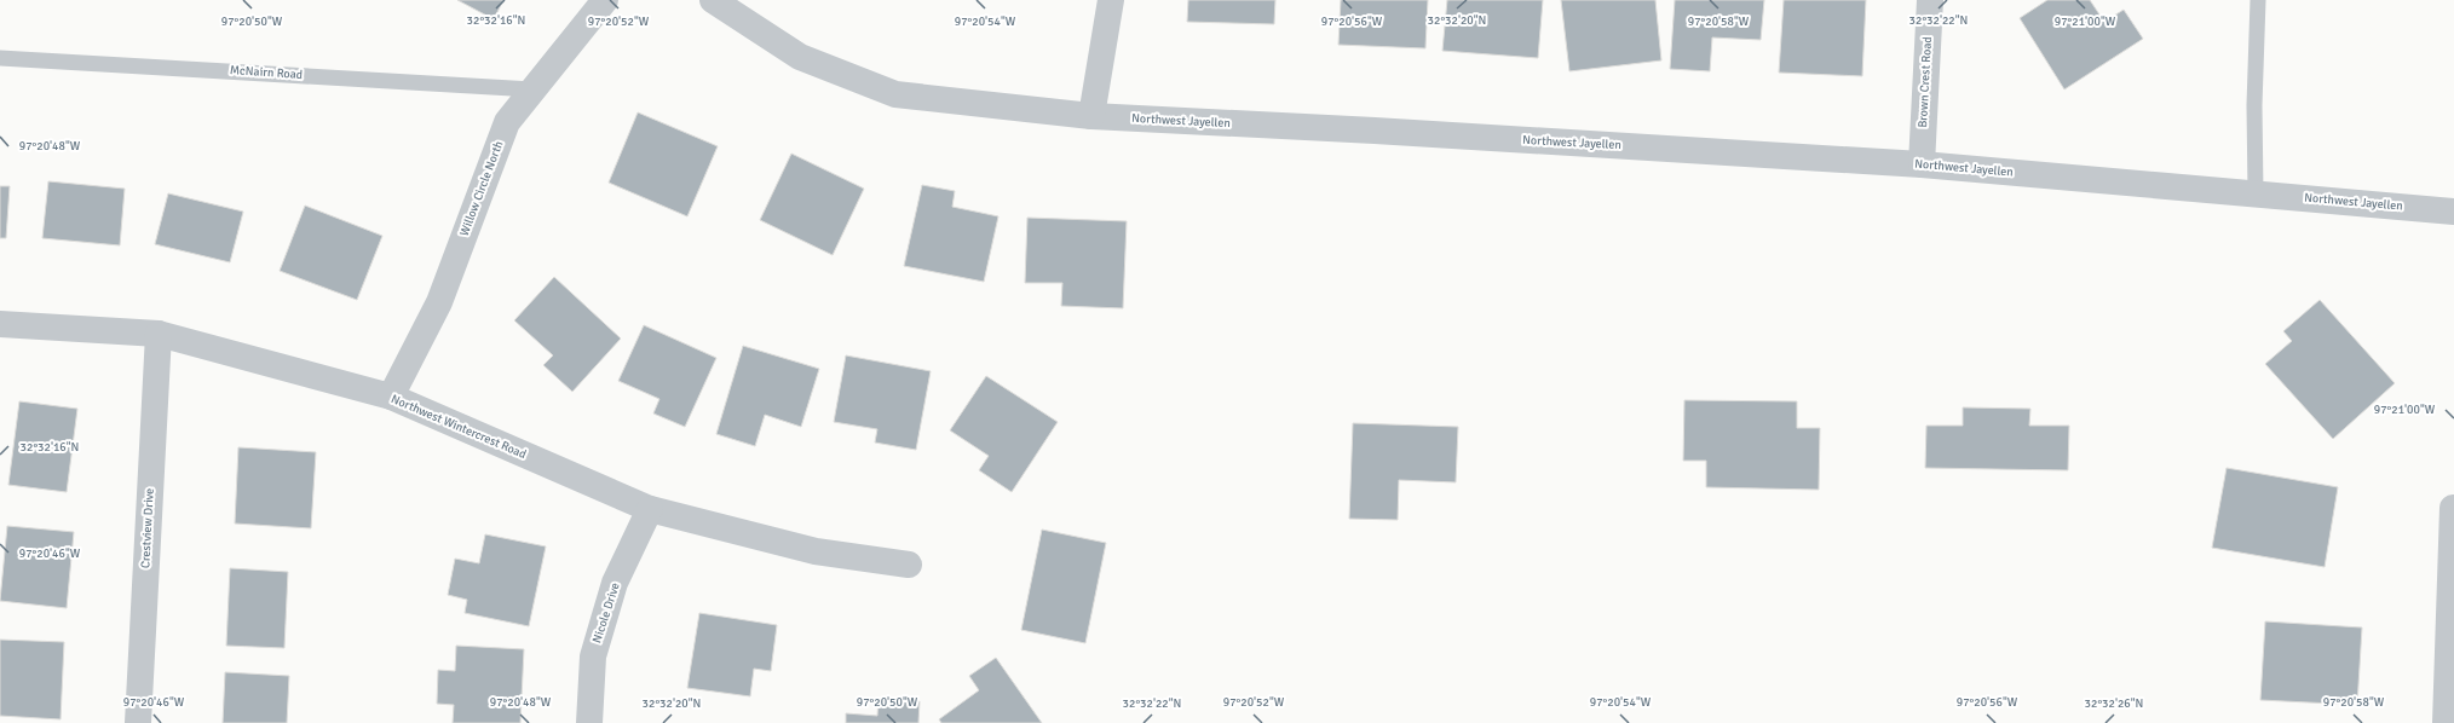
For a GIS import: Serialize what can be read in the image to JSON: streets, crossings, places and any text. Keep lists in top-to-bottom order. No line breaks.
{"streets":{"street":["Brown Crest Road","Northwest Jayellen","Willow Circle North","Northwest Wintercrest Road","Crestview Drive","Nicole Drive"],"lane":["McNairn Road"]},"crossings":[["McNairn Road","Willow Circle North"],["Brown Crest Road","Northwest Jayellen"],["Willow Circle North","Northwest Wintercrest Road"],["Northwest Wintercrest Road","Crestview Drive"],["Northwest Wintercrest Road","Nicole Drive"]],"coordinates":["32°32'16\"N","32°32'20\"N","32°32'22\"N","97°20'50\"W","97°20'52\"W","97°20'54\"W","97°20'56\"W","97°20'58\"W","97°21'00\"W","97°20'48\"W","97°20'46\"W","32°32'26\"N"]}
